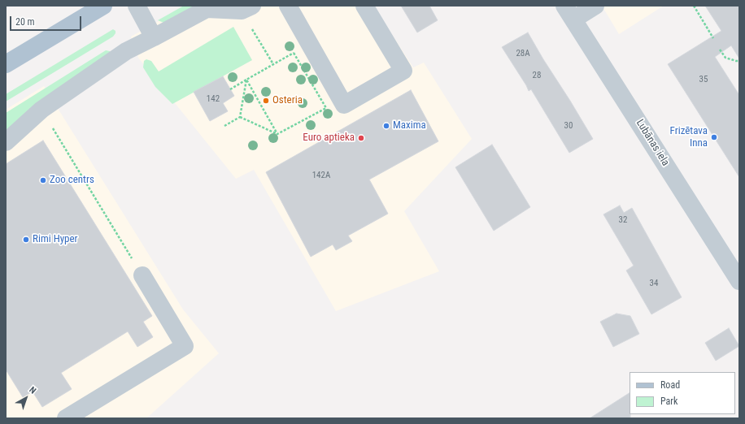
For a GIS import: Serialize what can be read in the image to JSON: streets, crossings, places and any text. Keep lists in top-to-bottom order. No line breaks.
{"streets":{"street":["Lubānas iela"]},"places":["Osteria","Maxima","Frizētava Inna","Euro aptieka","Zoo centrs","Rimi Hyper"],"house_numbers":["28A","28","35","142","30","142A","32","34"],"legend":["Road","Park"],"scale_bar":"20 m","north":"top right"}
